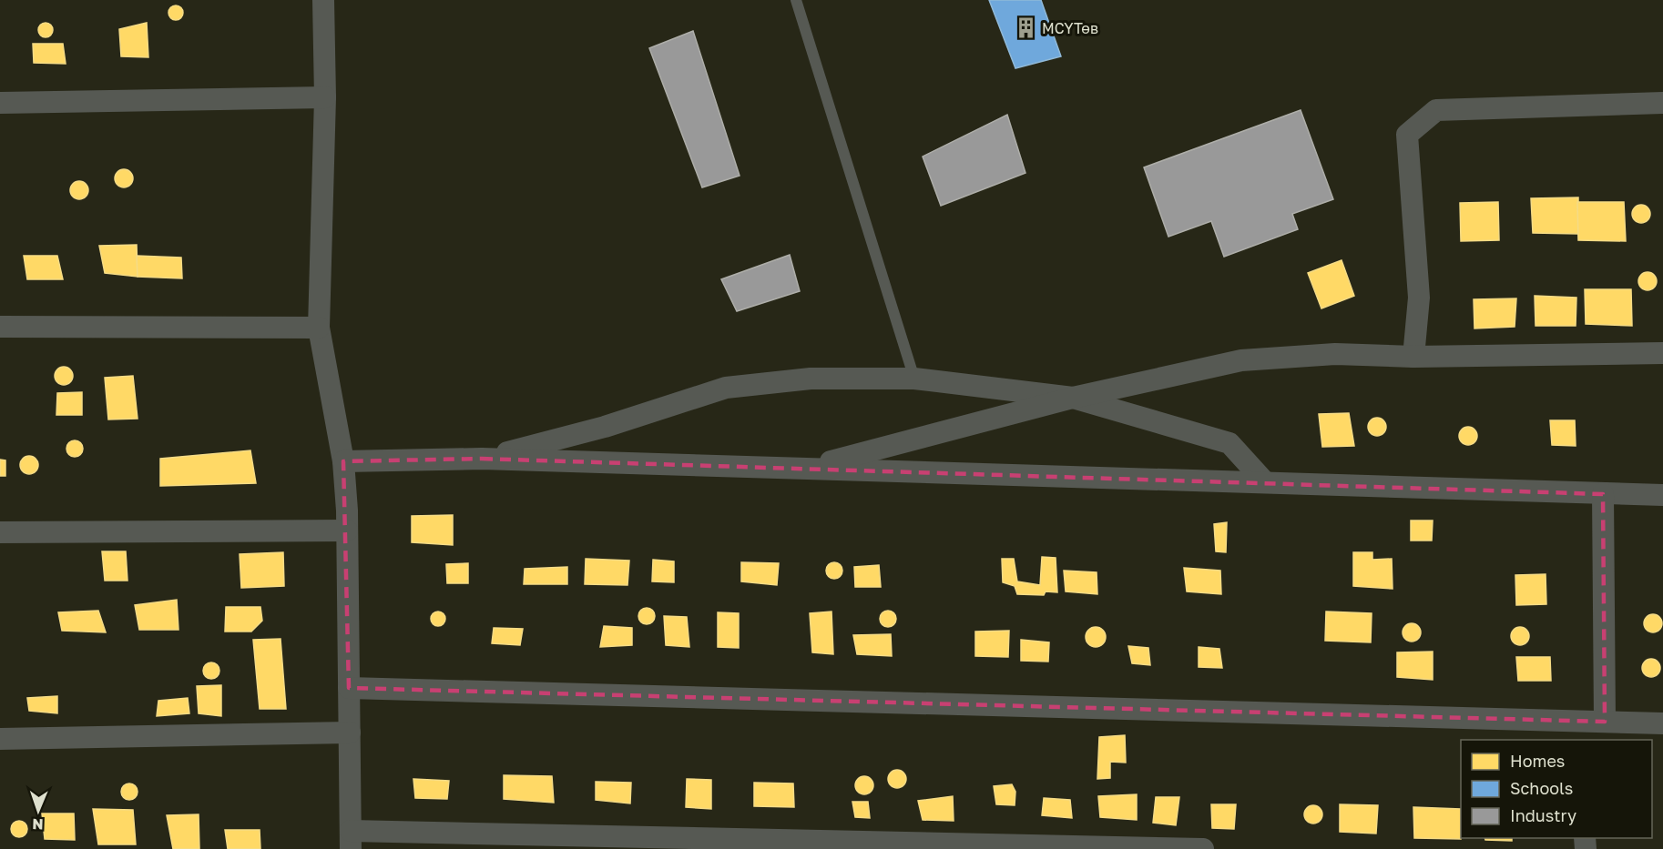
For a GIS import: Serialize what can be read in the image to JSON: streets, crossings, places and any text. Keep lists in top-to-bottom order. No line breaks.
{"places":{"building":["МСҮТөв"]},"legend":["Homes","Schools","Industry"],"north":"bottom"}
